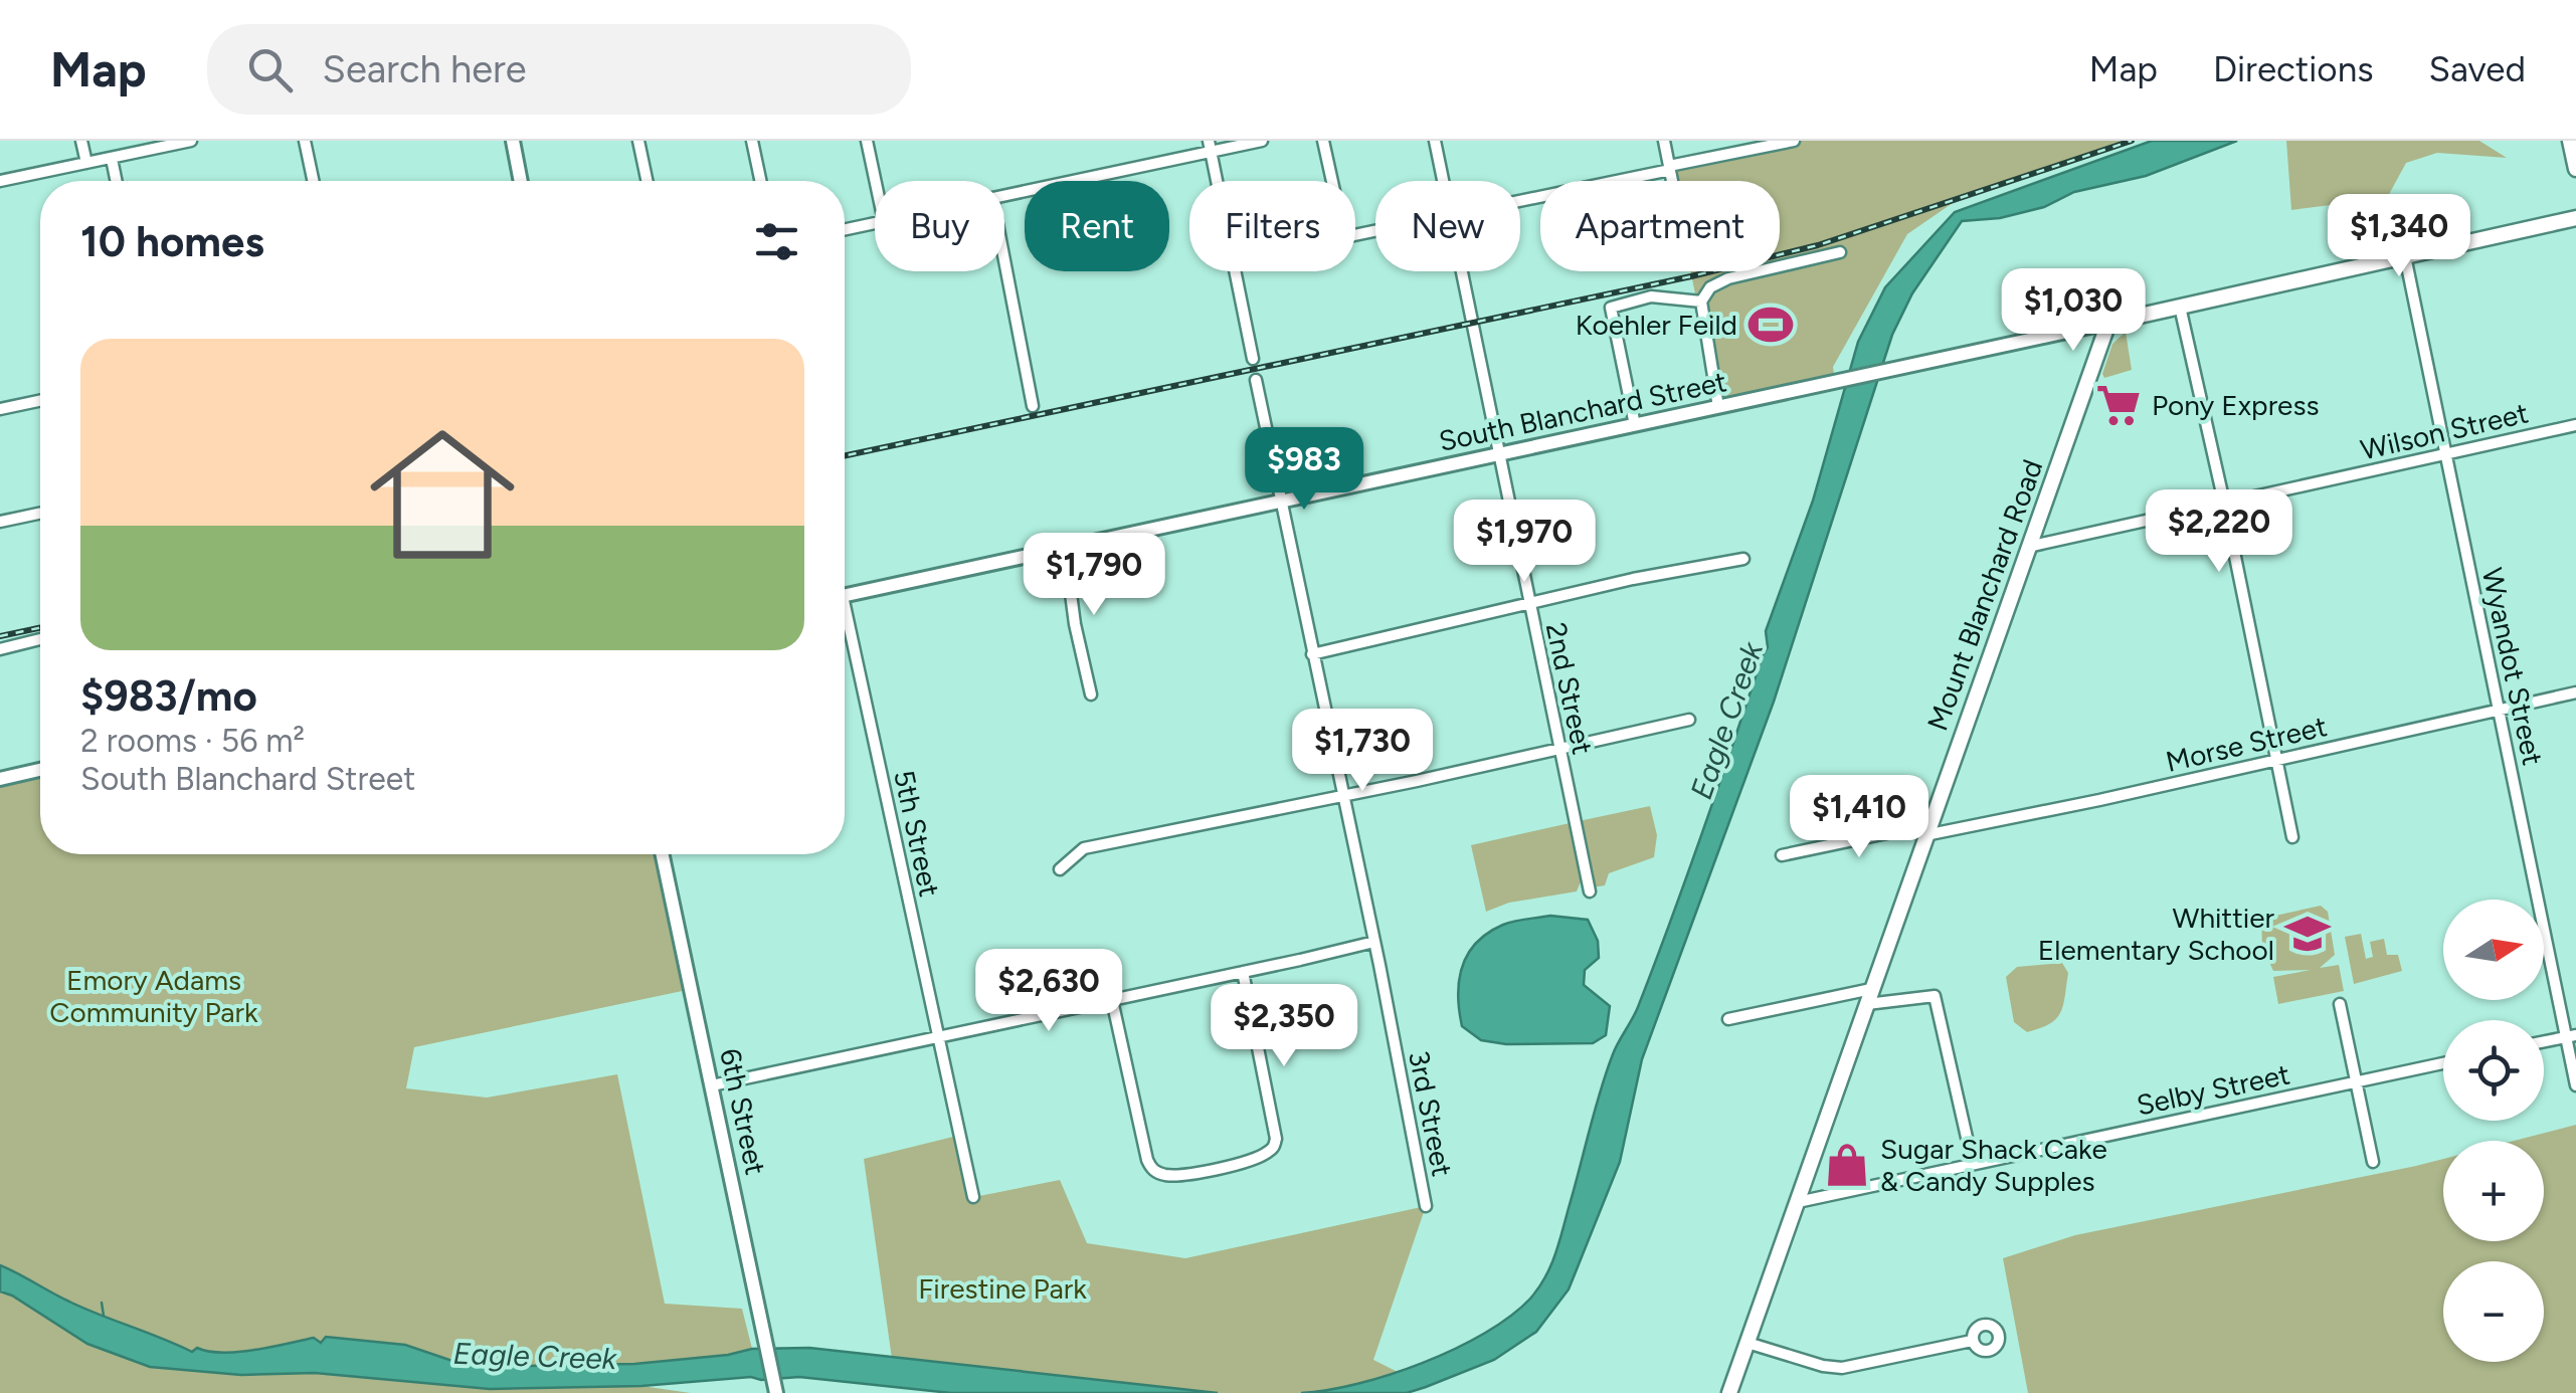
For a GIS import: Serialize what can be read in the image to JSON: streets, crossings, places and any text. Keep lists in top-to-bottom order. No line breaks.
{"streets":{"main road":["Mount Blanchard Road"],"street":["South Blanchard Street","Wilson Street","Wyandot Street","2nd Street","Morse Street","5th Street","Selby Street","6th Street","3rd Street"]},"crossings":[["South Blanchard Street","Mount Blanchard Road"],["South Blanchard Street","2nd Street"],["South Blanchard Street","3rd Street"],["Wilson Street","Mount Blanchard Road"],["Wilson Street","Wyandot Street"],["Mount Blanchard Road","Morse Street"],["Mount Blanchard Road","Selby Street"],["Wyandot Street","Morse Street"]],"water":["Eagle Creek"],"parks":["Emory Adams Community Park","Firestine Park"],"places":{"sports":["Koehler Feild"],"supermarket":["Pony Express"],"school or university":["Whittier Elementary School"],"shop":["Sugar Shack Cake & Candy Supples"]},"north":"right","page":{"header":"Map","search":"Search here","nav":["Map","Directions","Saved"],"chip":["Buy","Rent","Filters","New","Apartment"],"heading":"10 homes","price":["$1,340","$1,030","$983","$2,220","$1,970","$1,790","$1,730","$1,410","$2,630","$2,350"],"list":[{"name":"$983/mo","note":"2 rooms · 56 m² · South Blanchard Street"}],"map_buttons":["+","−"]}}
